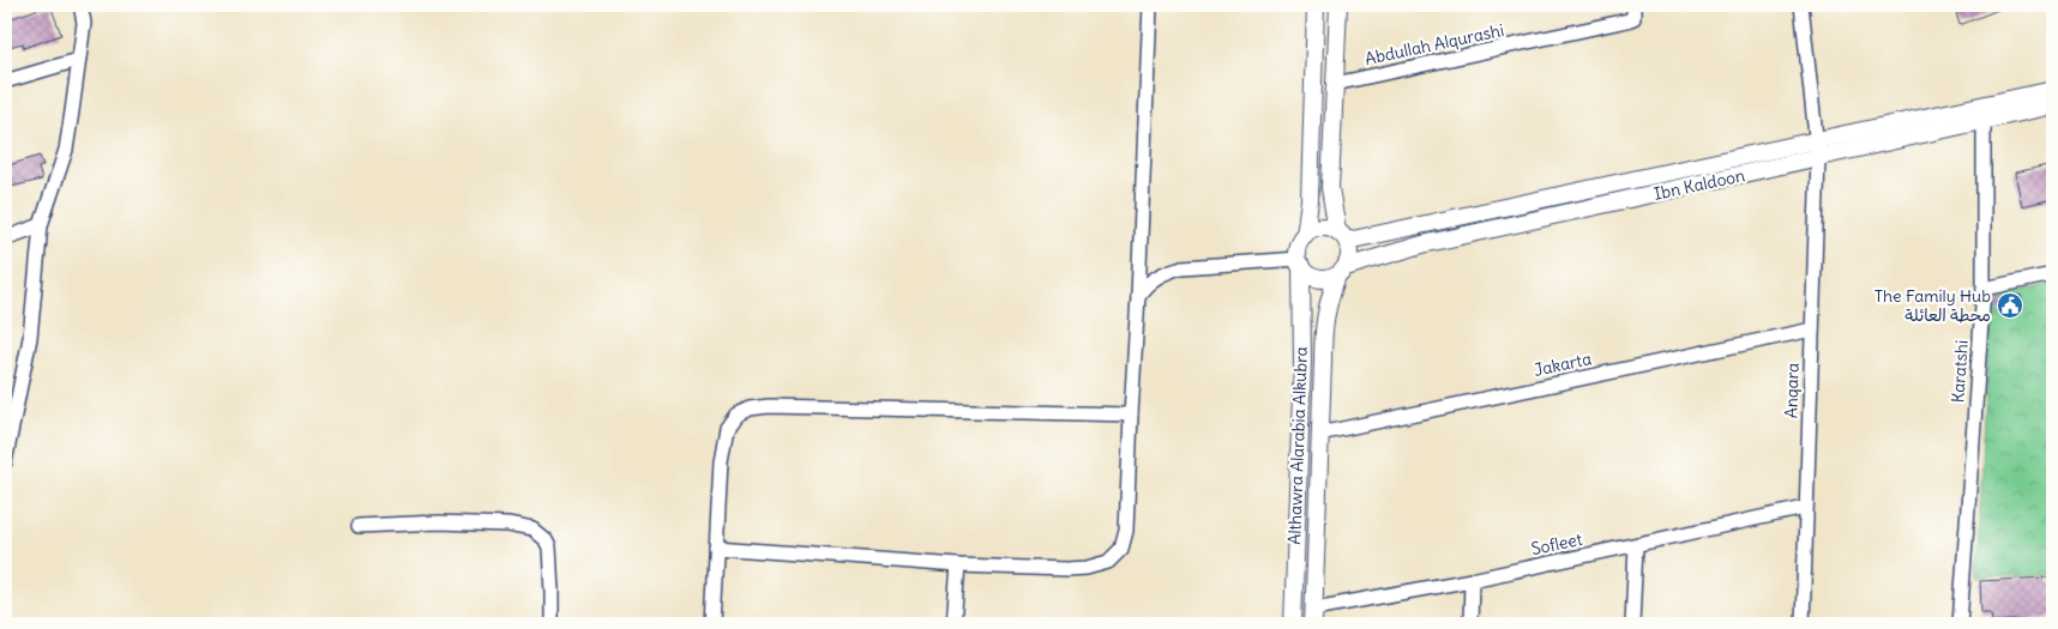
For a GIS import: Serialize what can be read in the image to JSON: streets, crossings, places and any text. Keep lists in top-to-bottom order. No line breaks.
{"streets":{"street":["Abdullah Alqurashi","Ibn Kaldoon","Jakarta","Karatshi","Anqara","Althawra Alarabia Alkubra","Sofleet"]},"crossings":[["Ibn Kaldoon","Karatshi"],["Ibn Kaldoon","Anqara"],["Ibn Kaldoon","Althawra Alarabia Alkubra"],["Jakarta","Anqara"],["Jakarta","Althawra Alarabia Alkubra"],["Anqara","Sofleet"],["Althawra Alarabia Alkubra","Sofleet"]],"places":{"public building":["The Family Hub محطة العائلة"]}}
